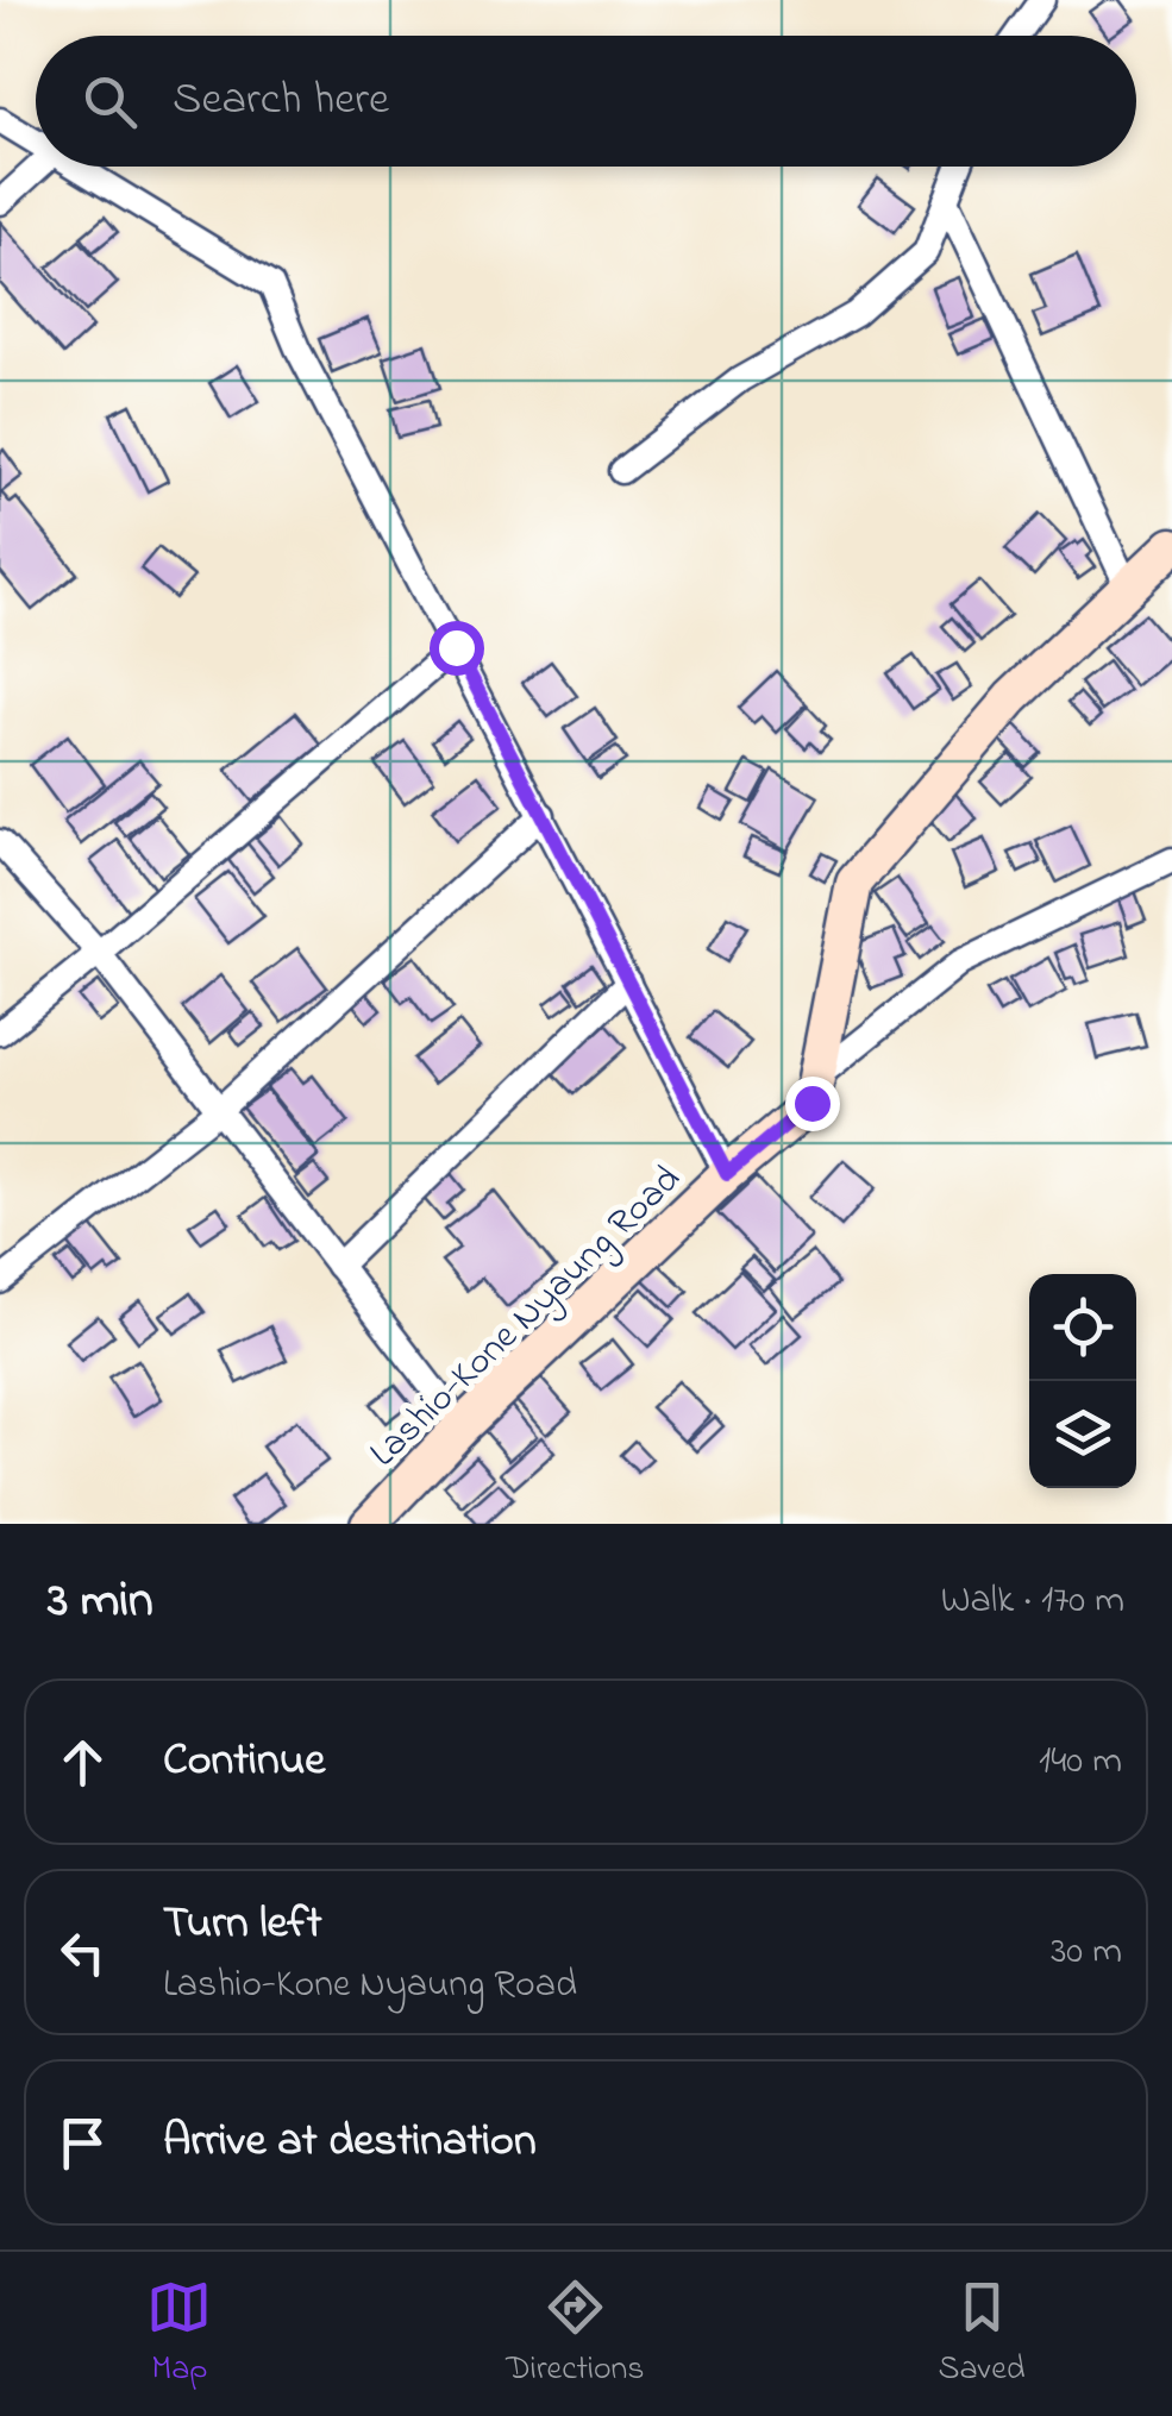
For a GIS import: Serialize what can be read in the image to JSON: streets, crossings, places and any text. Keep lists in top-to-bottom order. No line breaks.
{"streets":{"main road":["Lashio-Kone Nyaung Road"]},"page":{"search":"Search here","heading":["3 min","Walk · 170 m"],"list":[["Continue","140 m"],["Turn left","Lashio-Kone Nyaung Road","30 m"],"Arrive at destination"],"nav":["Map","Directions","Saved"]}}
